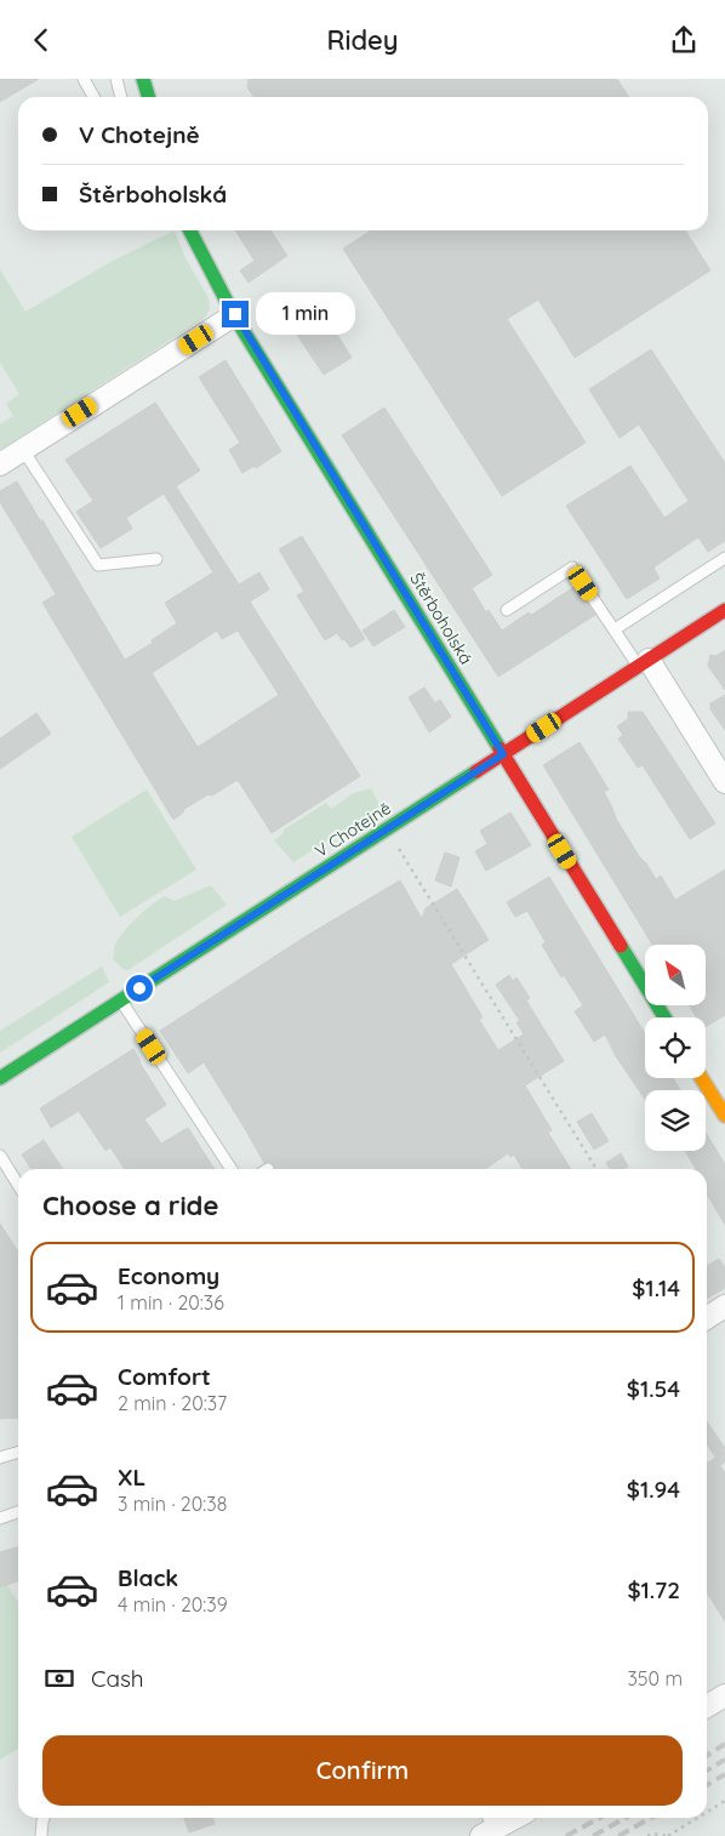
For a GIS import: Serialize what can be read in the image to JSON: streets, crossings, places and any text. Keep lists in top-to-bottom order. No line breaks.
{"streets":{"street":["Štěrboholská","V Chotejně"]},"crossings":[["Štěrboholská","V Chotejně"]],"north":"top left","page":{"header":"Ridey","banner":["V Chotejně","Štěrboholská"],"bubble":"1 min","heading":"Choose a ride","list":[{"name":"Economy","note":"1 min · 20:36","value":"$1.14"},{"name":"Comfort","note":"2 min · 20:37","value":"$1.54"},{"name":"XL","note":"3 min · 20:38","value":"$1.94"},{"name":"Black","note":"4 min · 20:39","value":"$1.72"}],"pay":["Cash","350 m"],"buttons":"Confirm"}}
